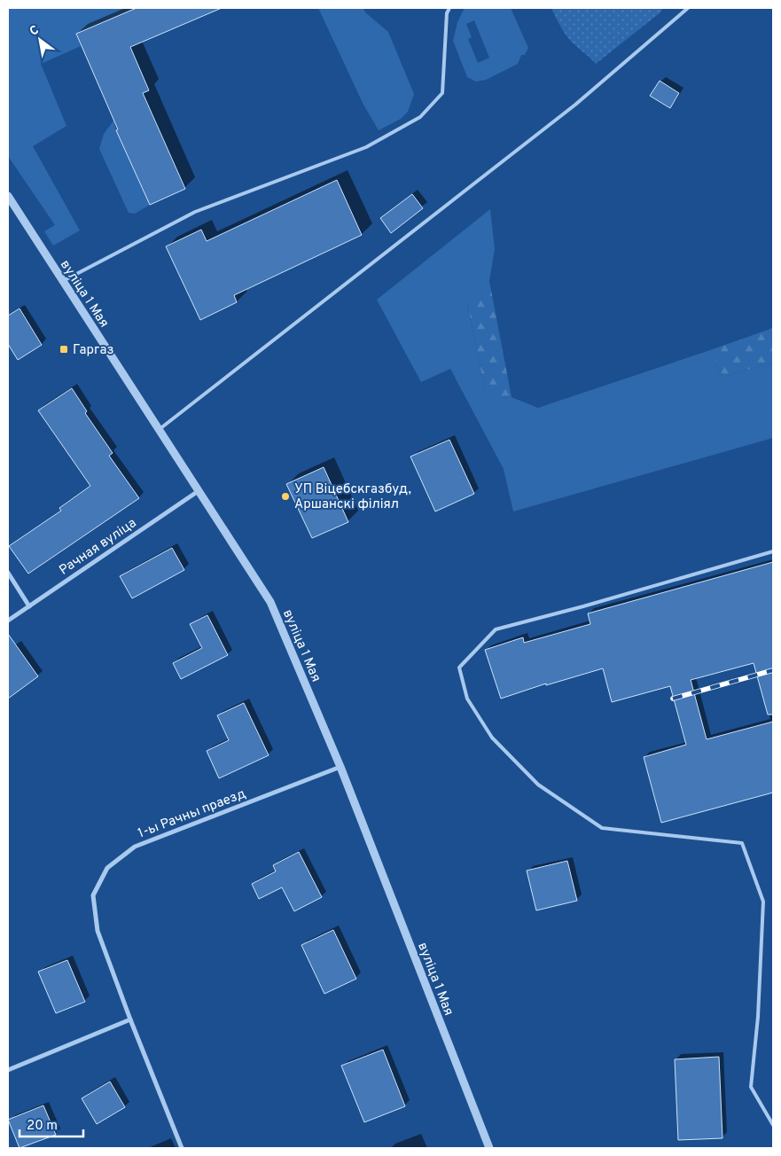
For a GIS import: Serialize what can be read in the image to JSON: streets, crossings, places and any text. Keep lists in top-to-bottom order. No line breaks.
{"streets":{"street":["вуліца 1 Мая","Рачная вуліца","1-ы Рачны праезд"]},"crossings":[["вуліца 1 Мая","Рачная вуліца"],["вуліца 1 Мая","1-ы Рачны праезд"]],"places":{"transit":["Гаргаз"],"other":["УП Віцебскгазбуд, Аршанскі філіял"]},"scale_bar":"20 m","north":"top left"}
